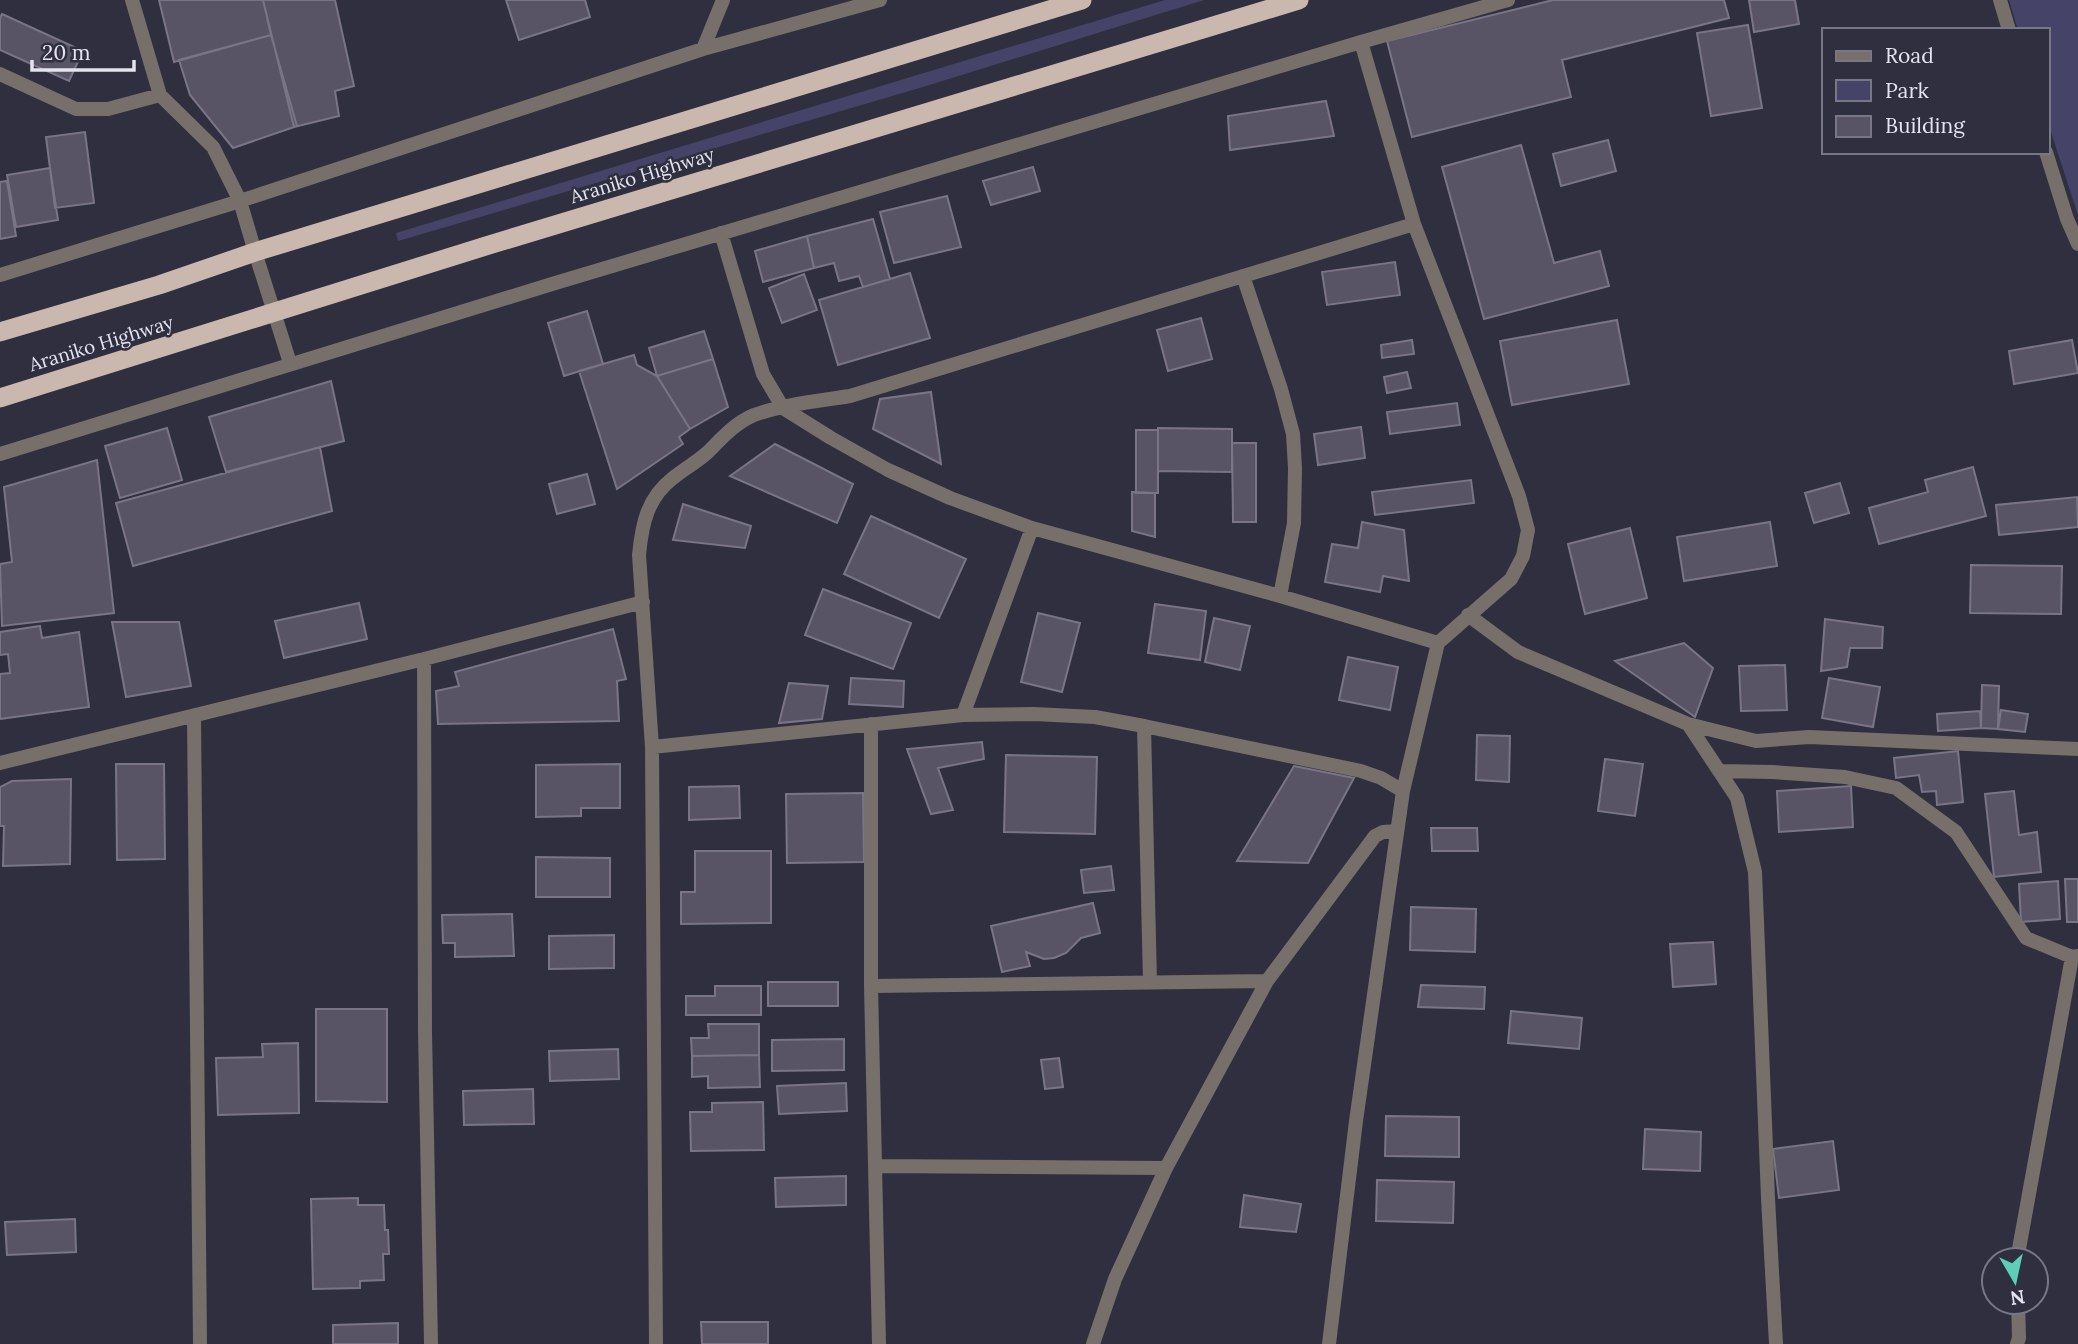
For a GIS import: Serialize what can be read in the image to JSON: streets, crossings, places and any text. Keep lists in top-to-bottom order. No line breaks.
{"streets":{"highway":["Araniko Highway"]},"legend":["Road","Park","Building"],"scale_bar":"20 m","north":"bottom"}
